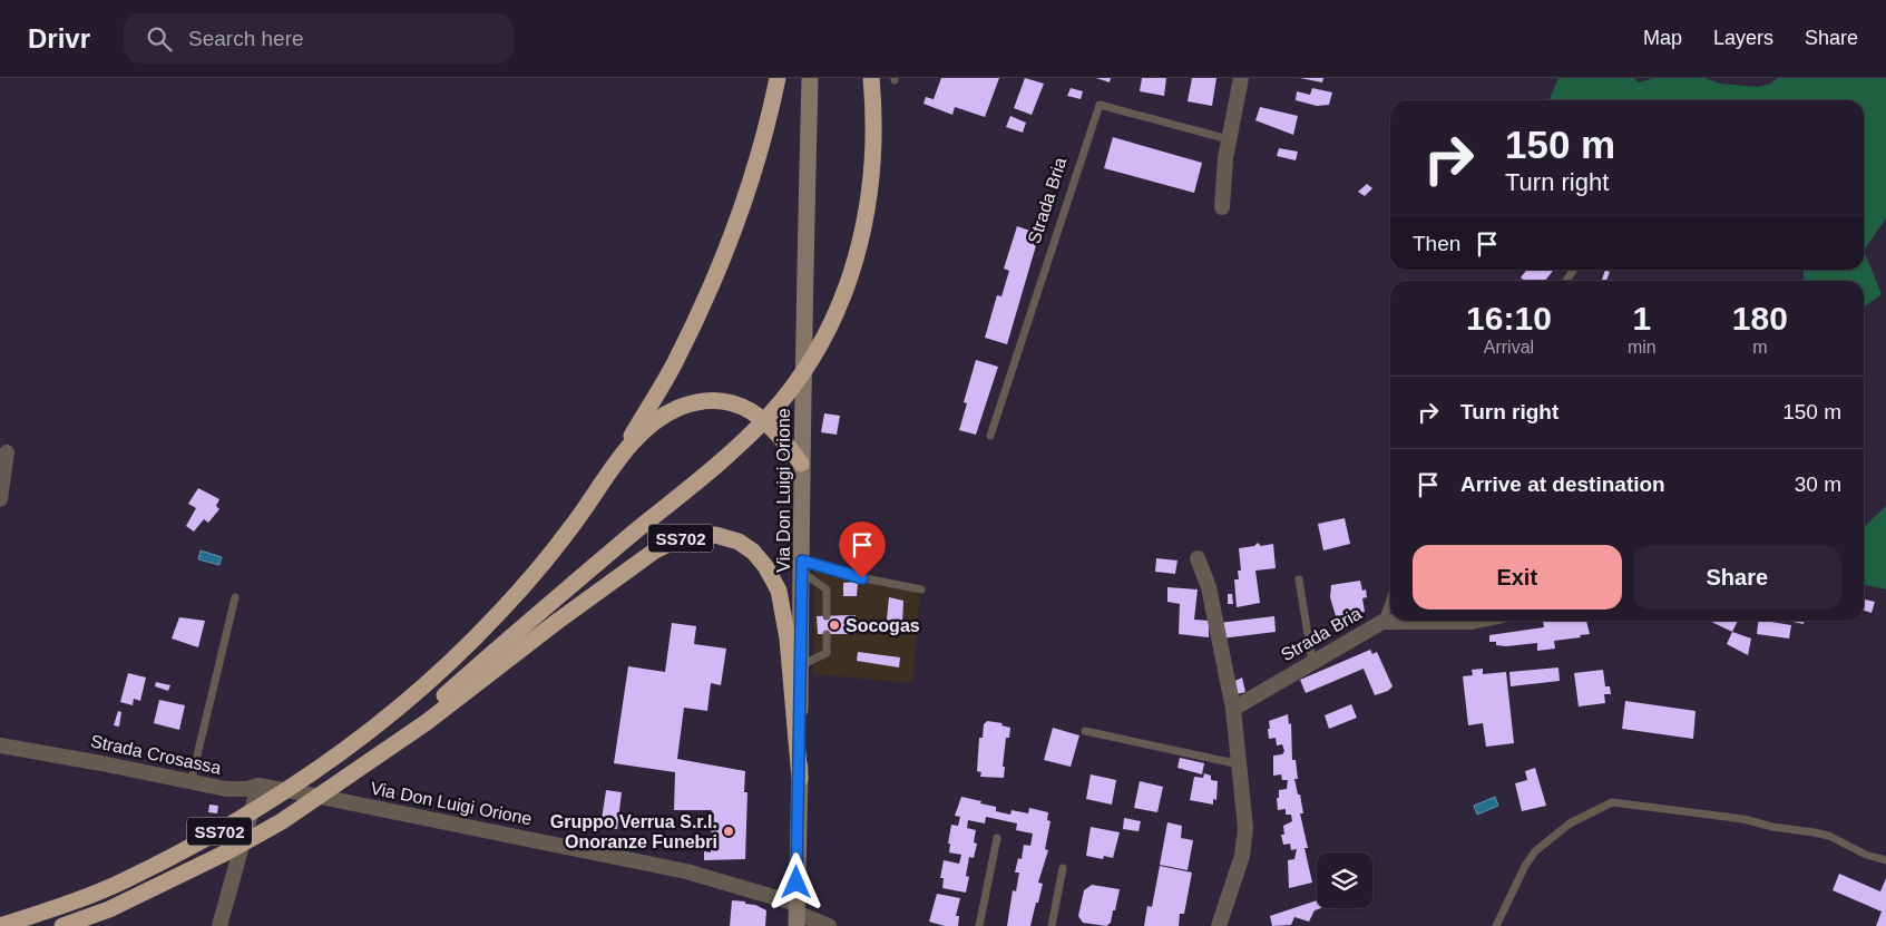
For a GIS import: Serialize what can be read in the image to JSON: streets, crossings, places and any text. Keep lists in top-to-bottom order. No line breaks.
{"streets":{"highway":["SS702"],"main road":["Via Don Luigi Orione"],"street":["Strada Bria","Strada Crosassa"]},"crossings":[["Via Don Luigi Orione","SS702"],["Via Don Luigi Orione","Strada Crosassa"]],"places":["Socogas","Gruppo Verrua S.r.l. Onoranze Funebri"],"page":{"header":"Drivr","search":"Search here","nav":["Map","Layers","Share"],"turn":["150 m","Turn right"],"then":"Then","eta":["16:10","Arrival","1","min","180","m"],"list":[{"name":"Turn right","value":"150 m"},{"name":"Arrive at destination","value":"30 m"}],"buttons":["Exit","Share"]}}
